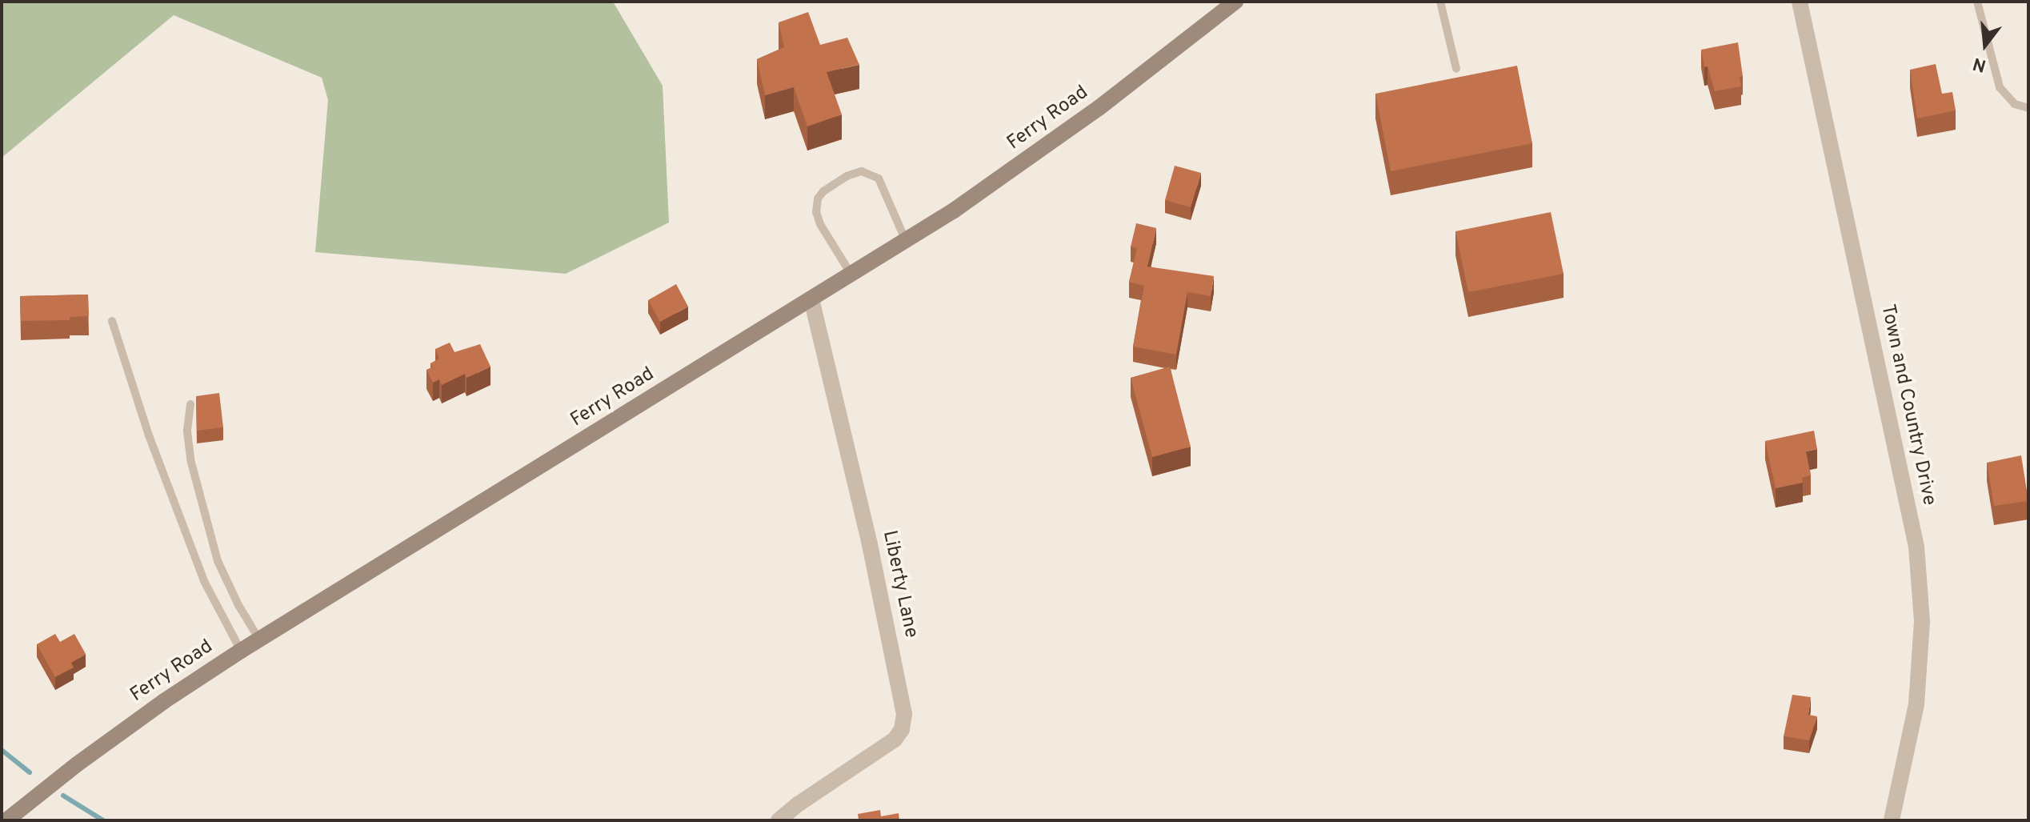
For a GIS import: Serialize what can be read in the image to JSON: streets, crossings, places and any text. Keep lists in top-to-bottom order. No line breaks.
{"streets":{"main road":["Ferry Road"],"street":["Town and Country Drive","Liberty Lane"]},"crossings":[["Ferry Road","Liberty Lane"]],"north":"bottom"}
